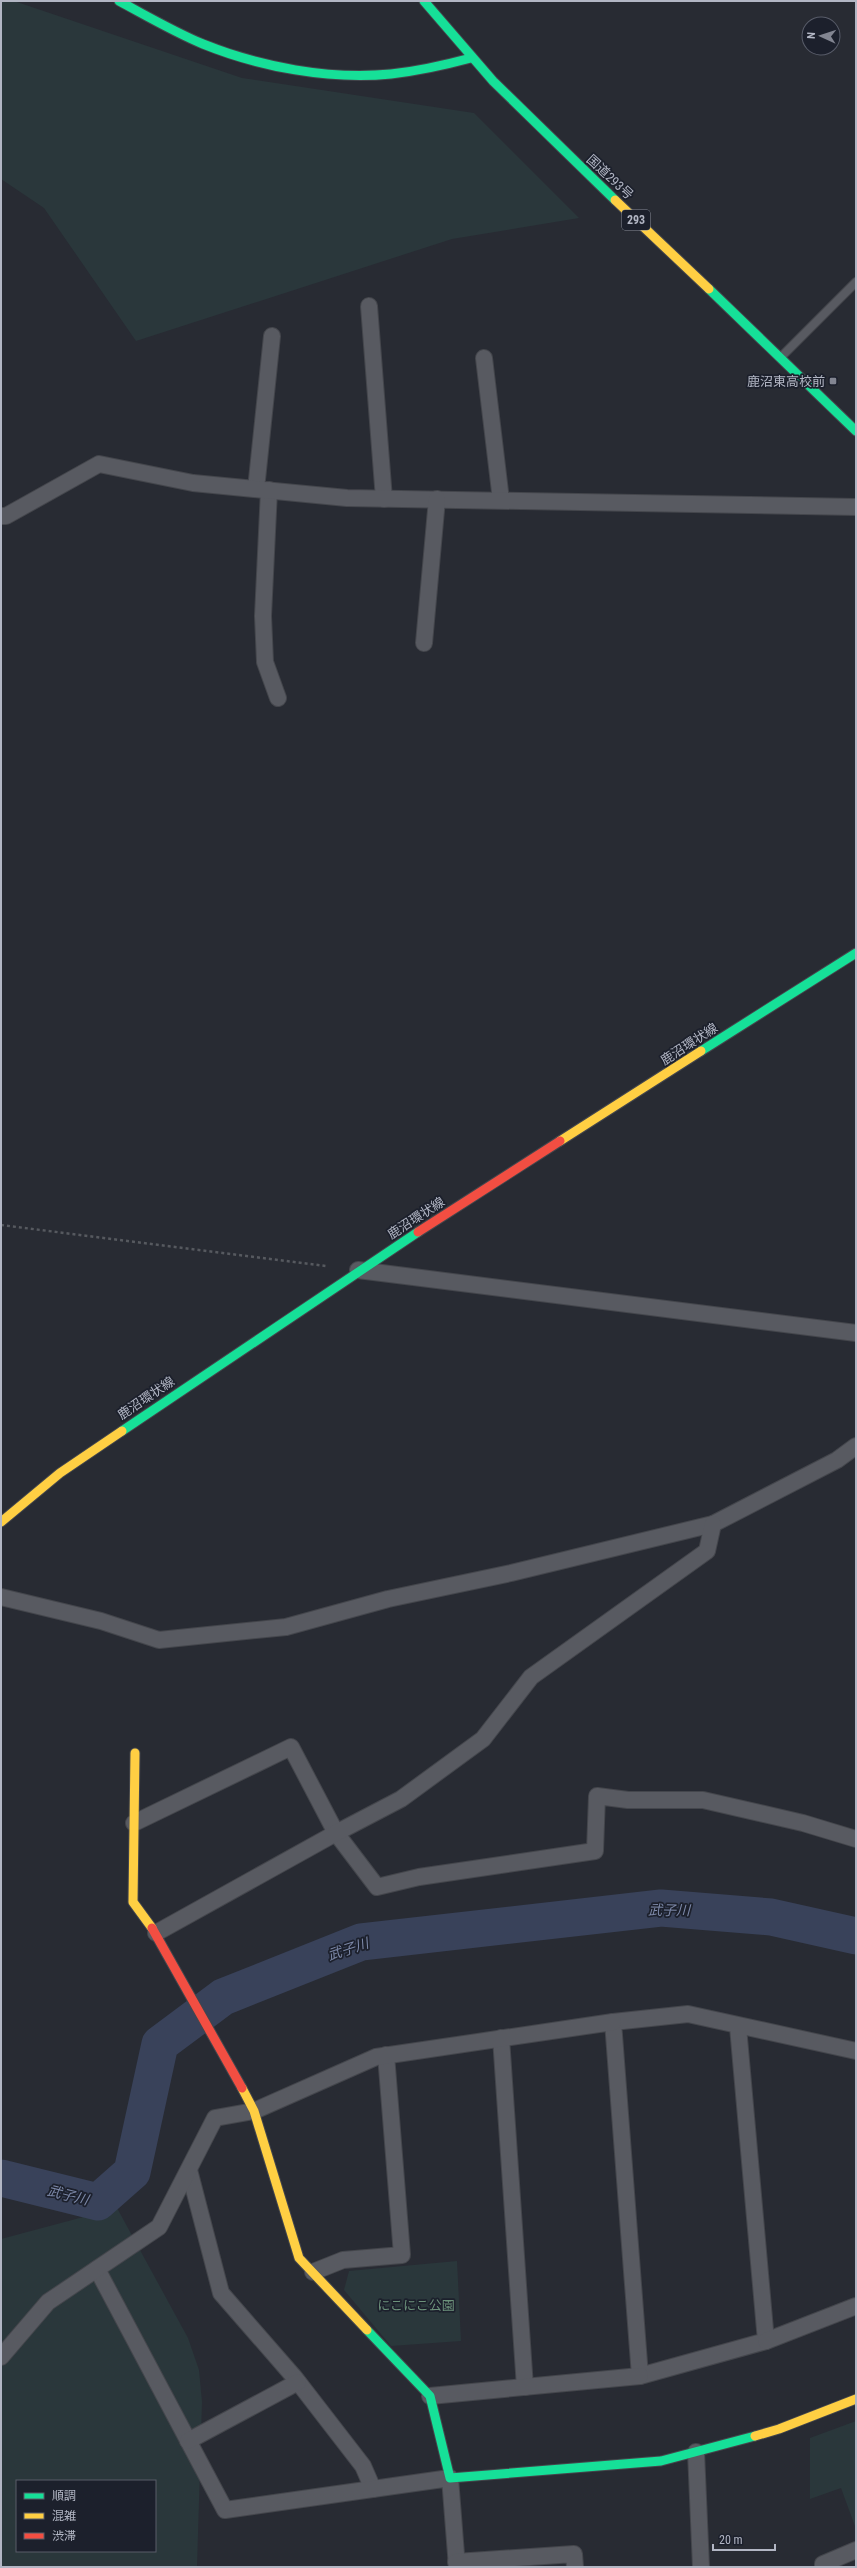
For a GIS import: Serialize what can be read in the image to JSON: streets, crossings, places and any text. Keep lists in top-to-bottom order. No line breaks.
{"streets":{"main road":["国道293号","293","鹿沼環状線"]},"water":["武子川"],"parks":["にこにこ公園"],"places":{"transit":["鹿沼東高校前"]},"legend":["順調","混雑","渋滞"],"scale_bar":"20 m","north":"left"}
